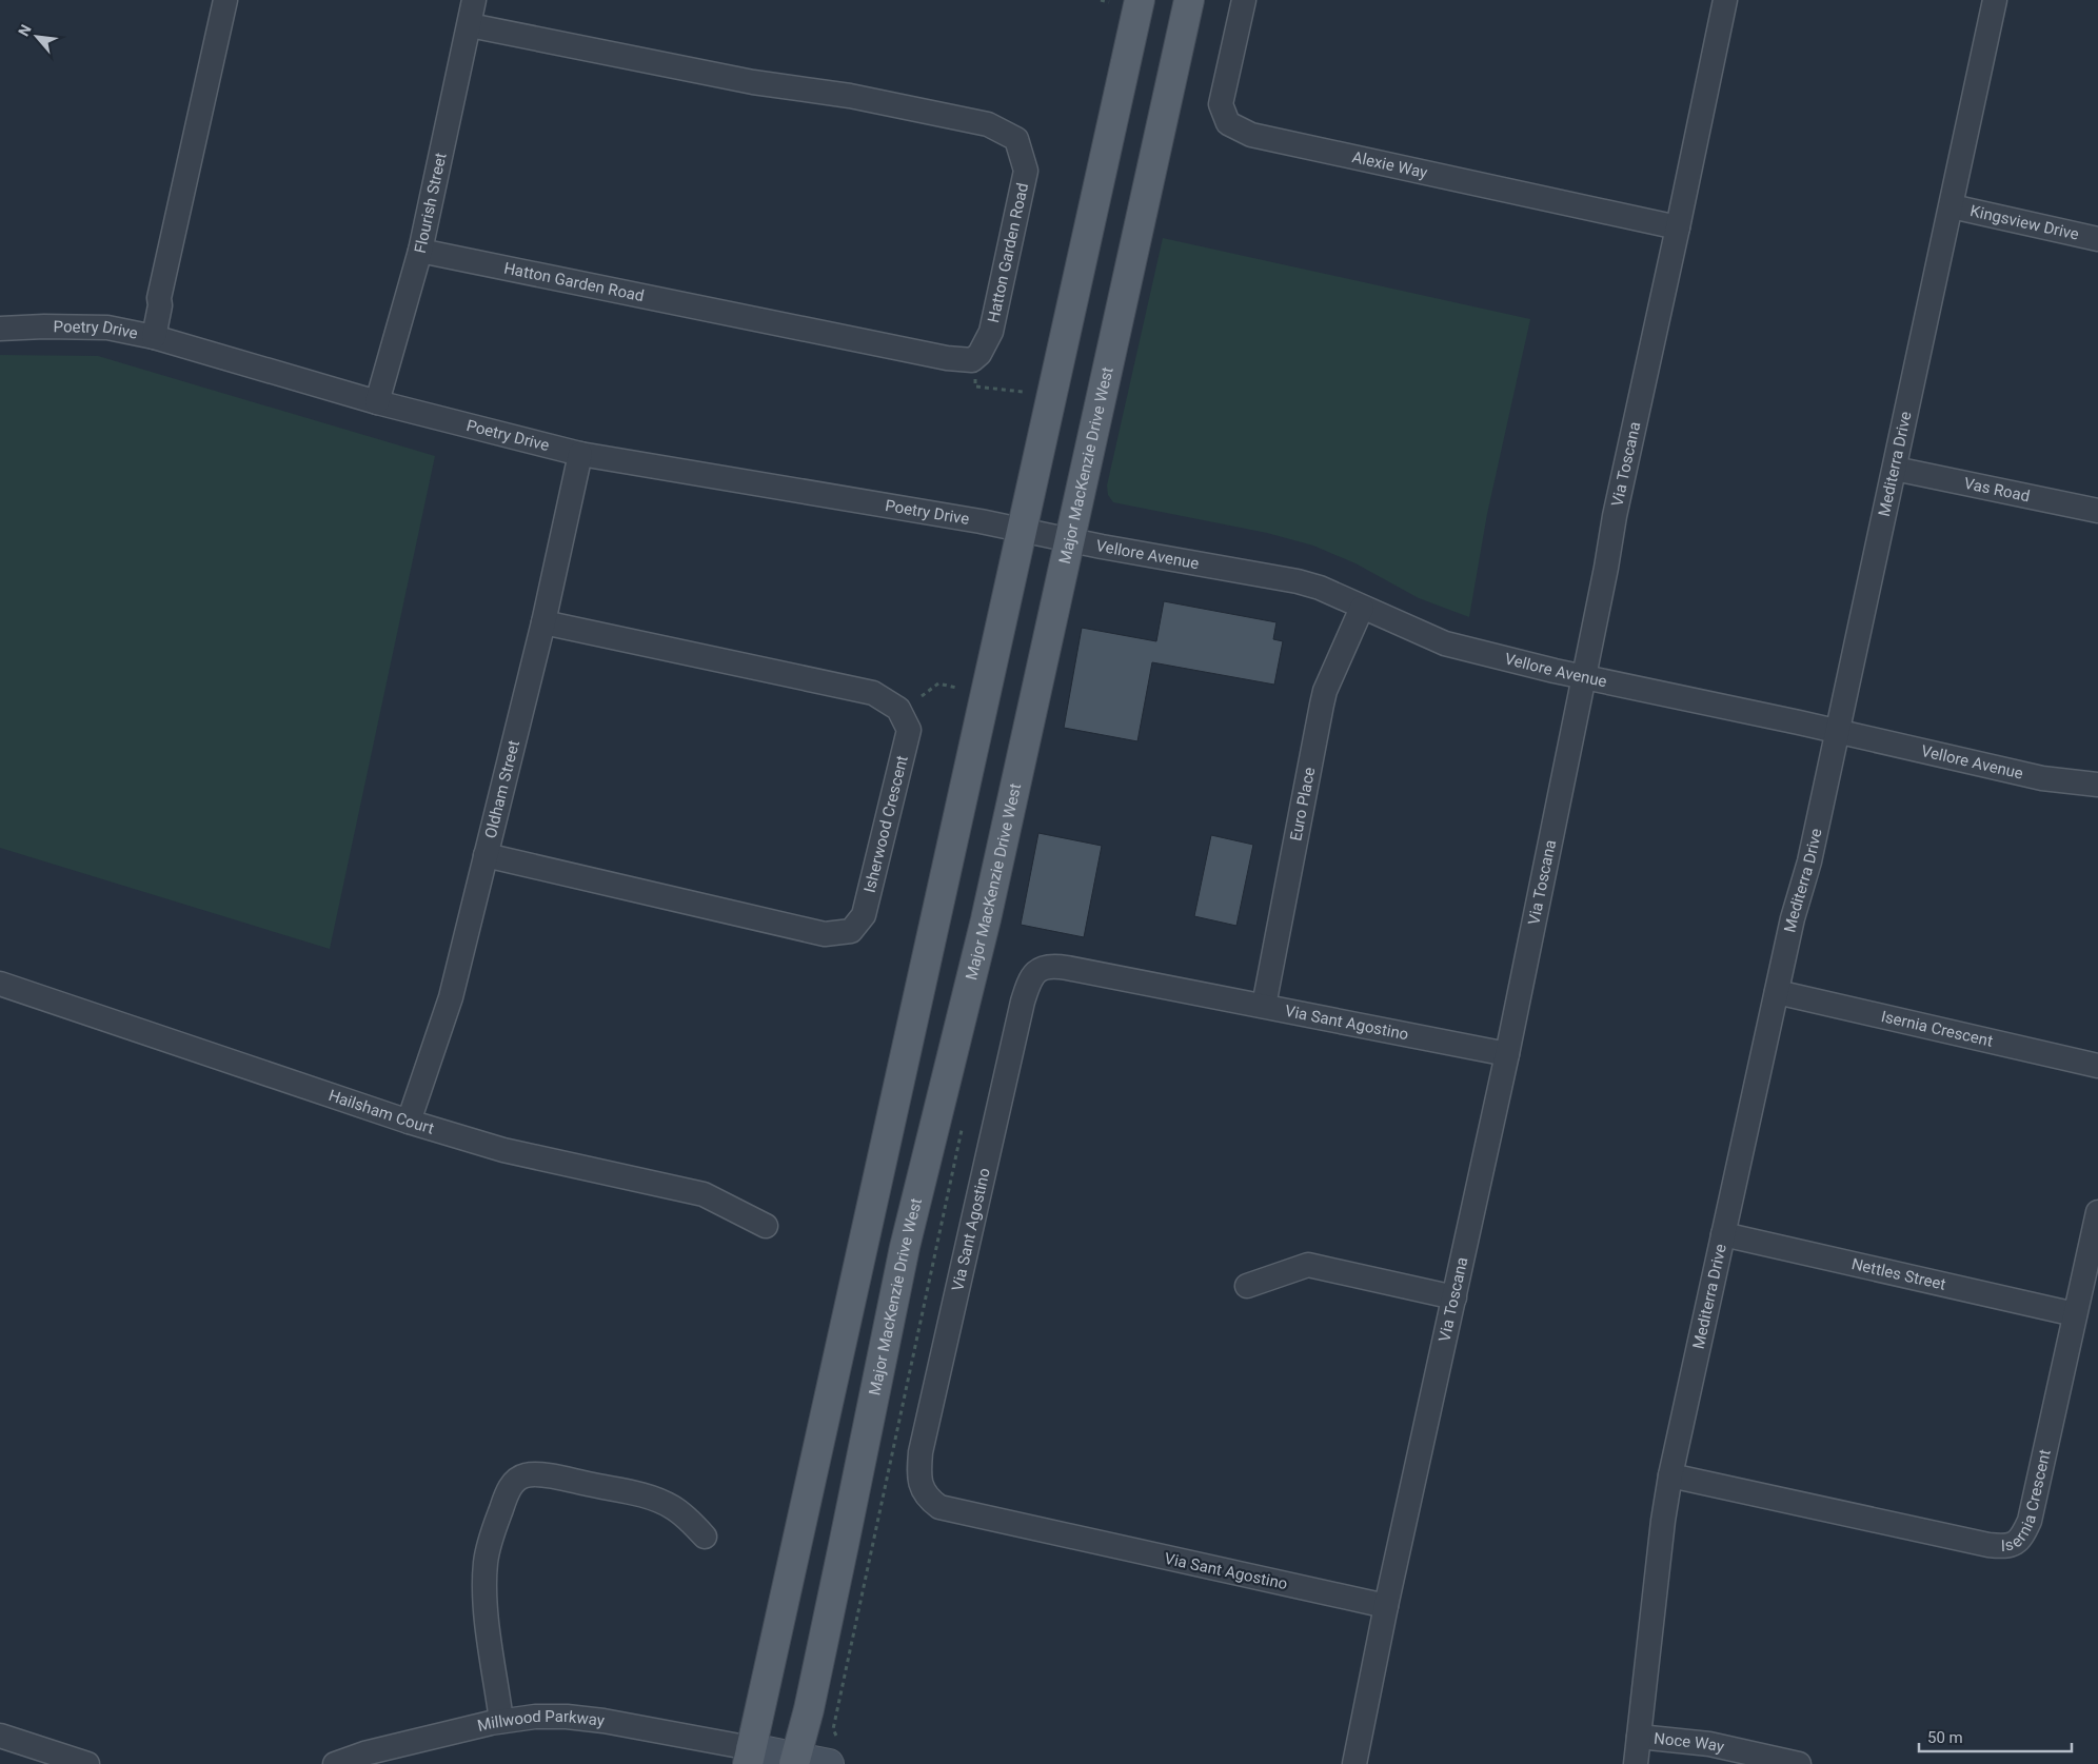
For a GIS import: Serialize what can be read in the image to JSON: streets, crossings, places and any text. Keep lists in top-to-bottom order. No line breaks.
{"streets":{"main road":["Major MacKenzie Drive West"],"street":["Alexie Way","Flourish Street","Kingsview Drive","Hatton Garden Road","Poetry Drive","Mediterra Drive","Via Toscana","Vas Road","Vellore Avenue","Oldham Street","Euro Place","Isherwood Crescent","Via Sant Agostino","Isernia Crescent","Hailsham Court","Nettles Street","Millwood Parkway","Noce Way"]},"crossings":[["Alexie Way","Via Toscana"],["Flourish Street","Hatton Garden Road"],["Flourish Street","Poetry Drive"],["Kingsview Drive","Mediterra Drive"],["Poetry Drive","Vellore Avenue"],["Poetry Drive","Oldham Street"],["Mediterra Drive","Vas Road"],["Mediterra Drive","Vellore Avenue"],["Mediterra Drive","Isernia Crescent"],["Mediterra Drive","Nettles Street"],["Mediterra Drive","Noce Way"],["Via Toscana","Vellore Avenue"],["Via Toscana","Via Sant Agostino"],["Major MacKenzie Drive West","Vellore Avenue"],["Vellore Avenue","Euro Place"],["Oldham Street","Isherwood Crescent"],["Oldham Street","Hailsham Court"],["Euro Place","Via Sant Agostino"],["Isernia Crescent","Nettles Street"]],"scale_bar":"50 m","north":"top left"}
